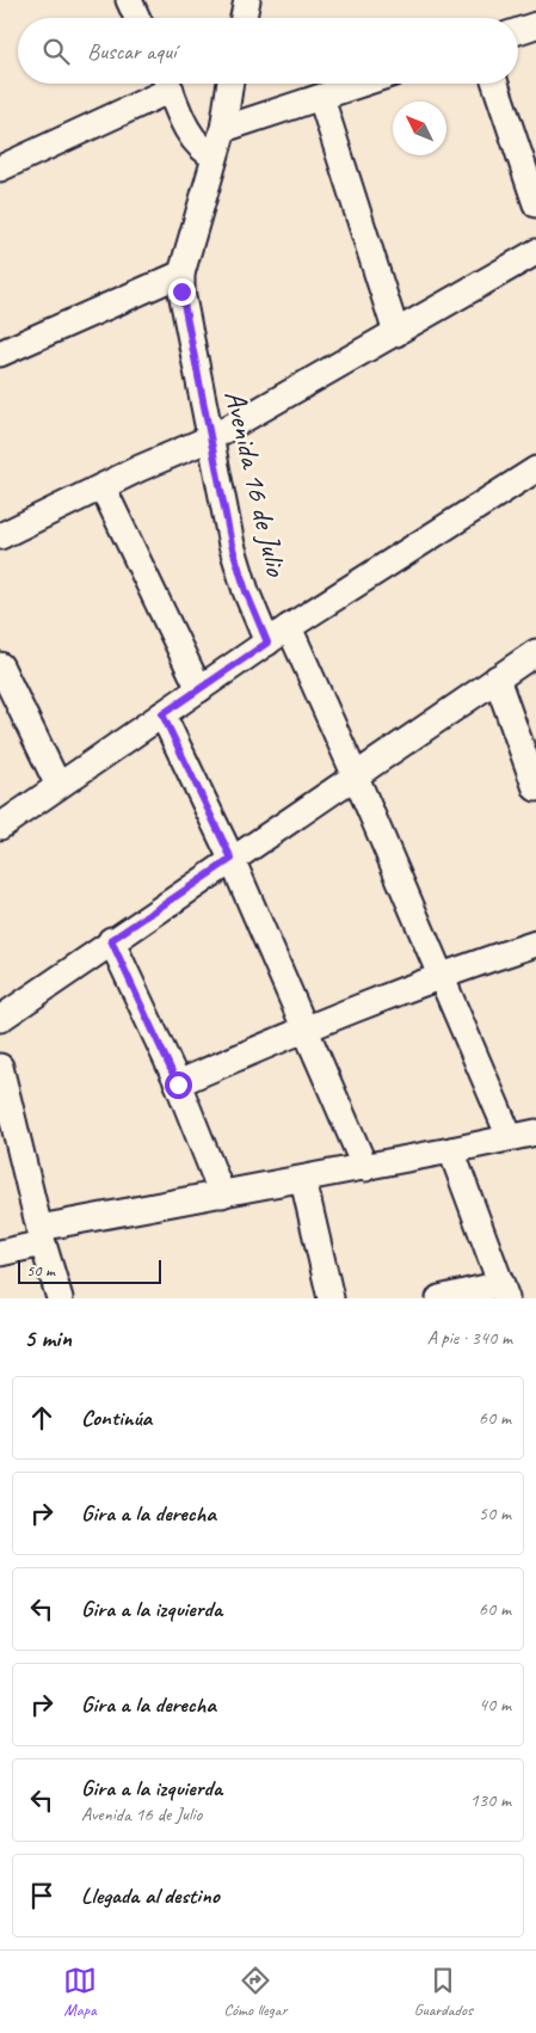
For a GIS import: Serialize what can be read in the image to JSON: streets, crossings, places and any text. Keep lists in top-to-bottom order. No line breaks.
{"streets":{"street":["Avenida 16 de Julio"]},"scale_bar":"50 m","north":"top left","page":{"search":"Buscar aquí","scale":"50 m","heading":["5 min","A pie · 340 m"],"list":[["Continúa","60 m"],["Gira a la derecha","50 m"],["Gira a la izquierda","60 m"],["Gira a la derecha","40 m"],["Gira a la izquierda","Avenida 16 de Julio","130 m"],"Llegada al destino"],"nav":["Mapa","Cómo llegar","Guardados"]}}
